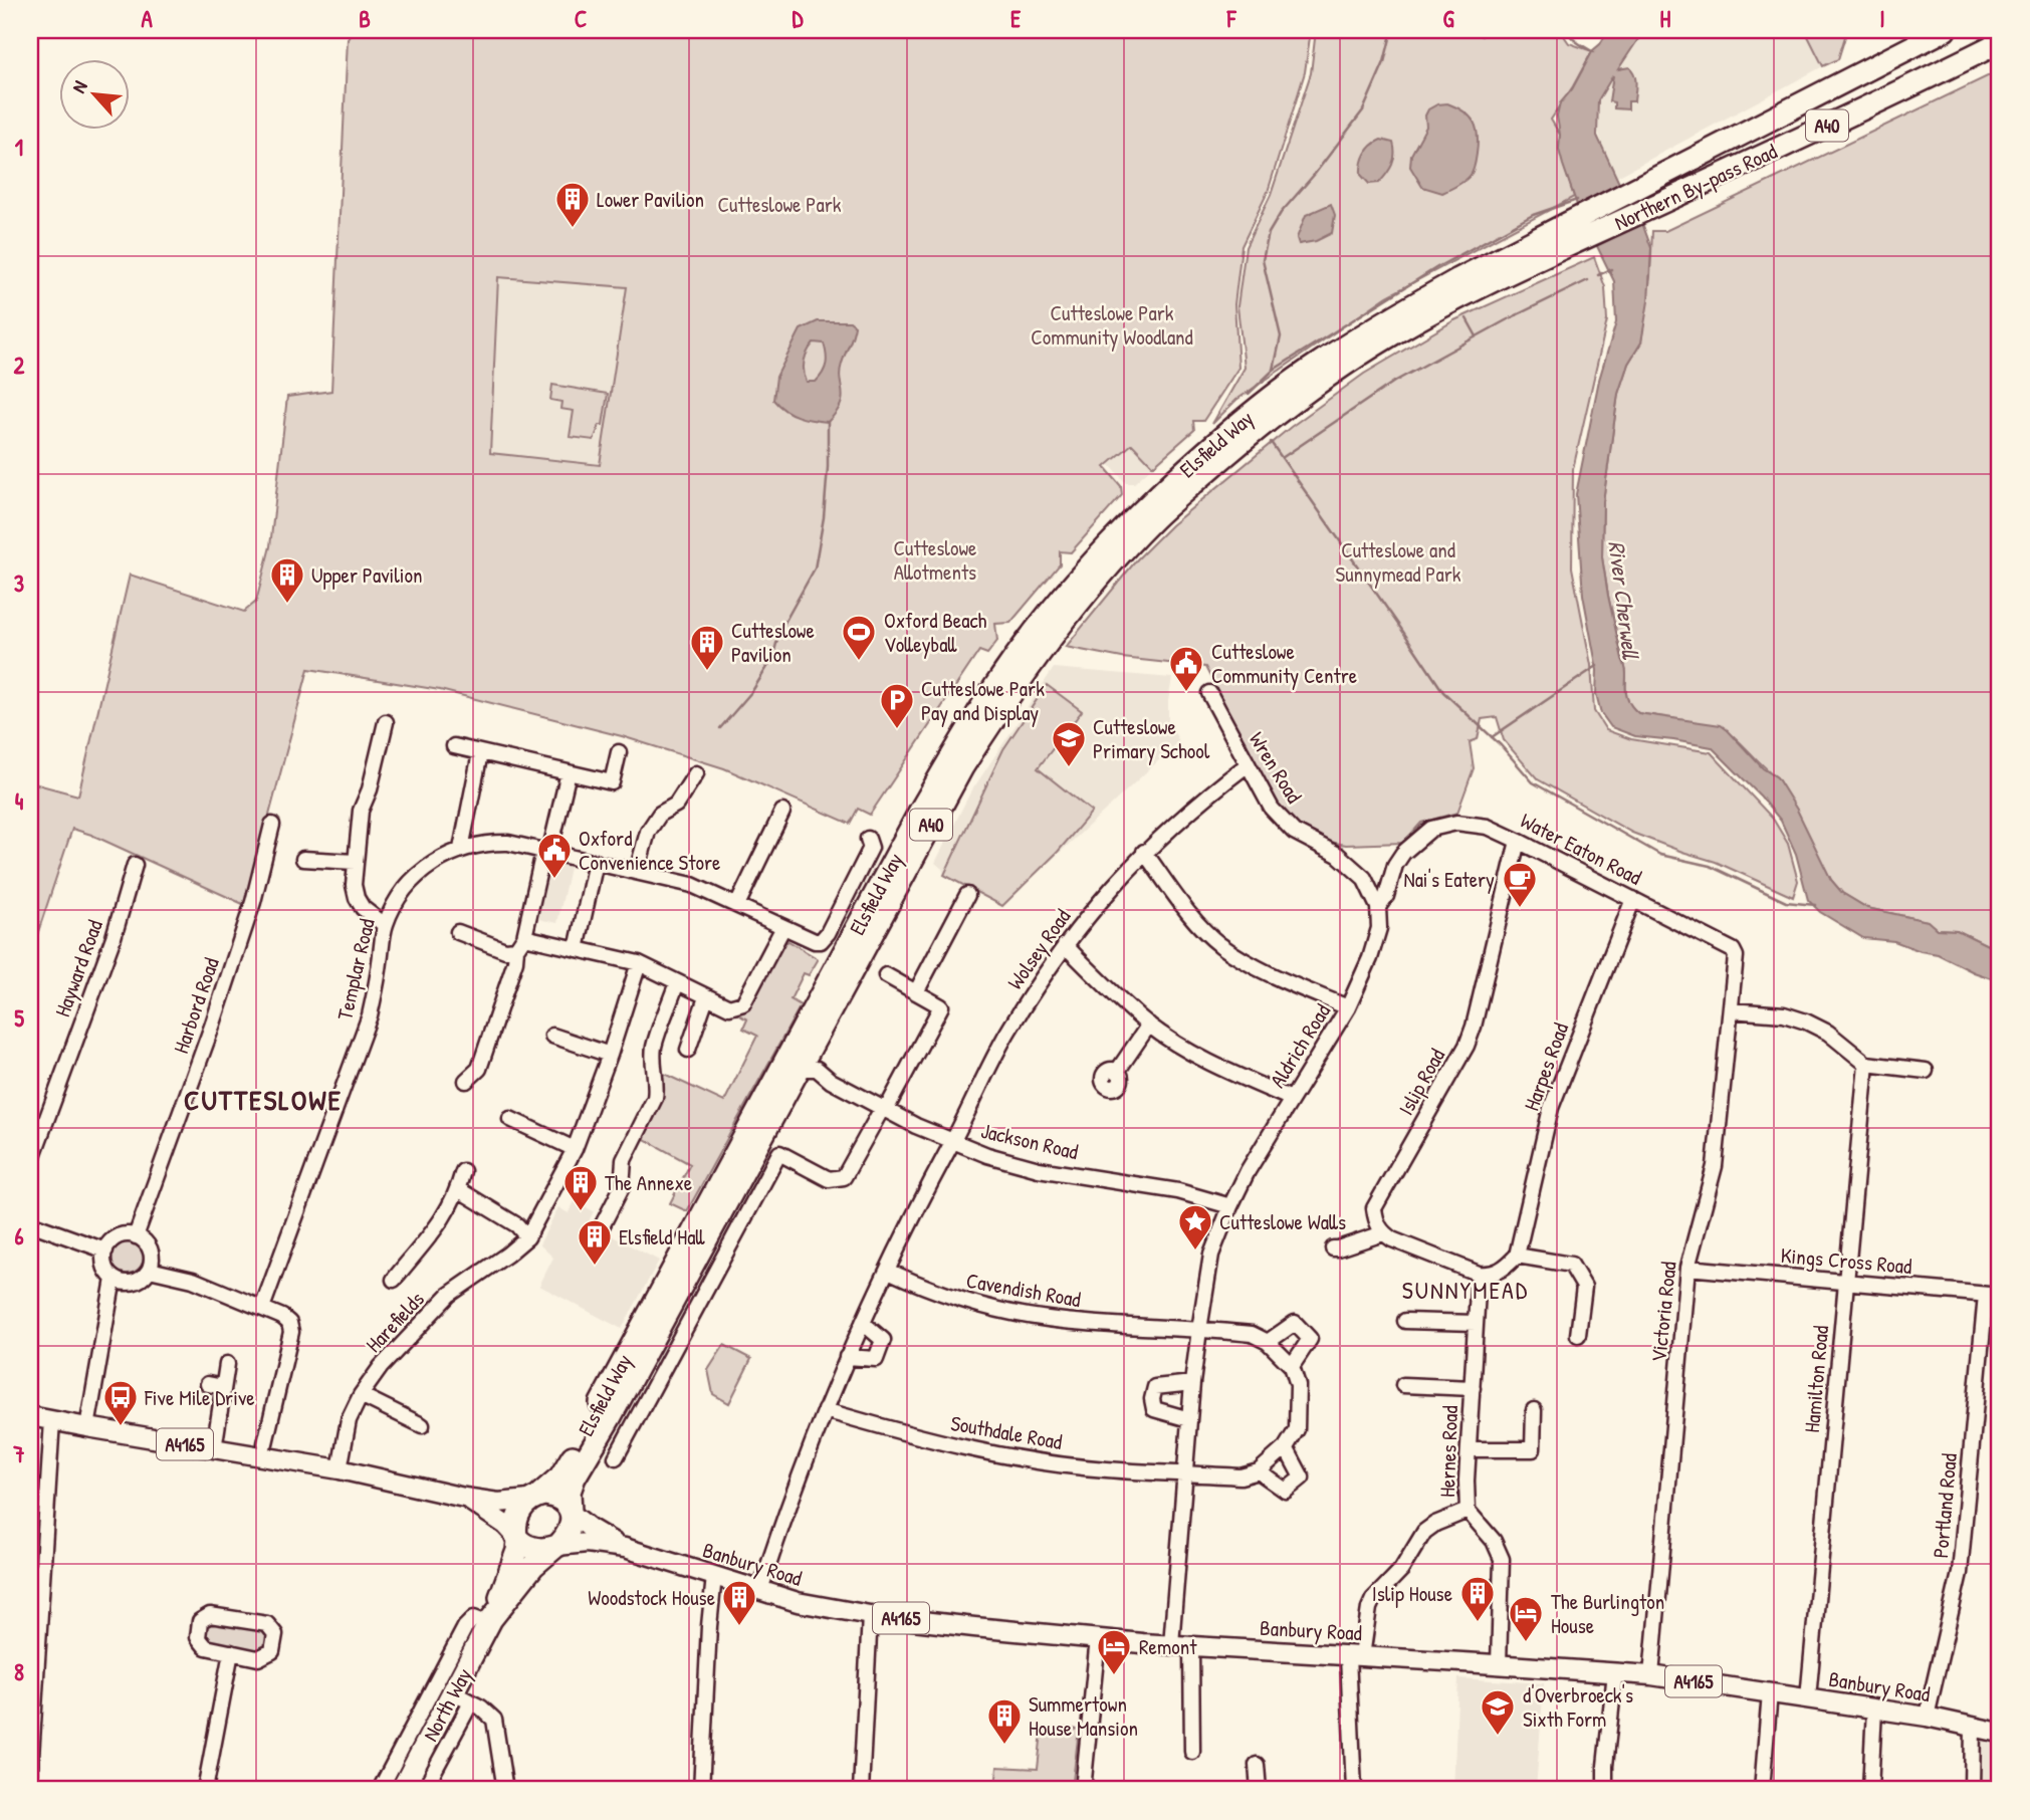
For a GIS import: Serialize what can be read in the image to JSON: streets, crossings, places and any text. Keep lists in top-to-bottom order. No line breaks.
{"streets":{"highway":["A40","Northern By-pass Road","Elsfield Way","North Way"],"main road":["A4165","Banbury Road"],"street":["Wren Road","Water Eaton Road","Wolsey Road","Hayward Road","Templar Road","Harbord Road","Aldrich Road","Harpes Road","Islip Road","Jackson Road","Kings Cross Road","Cavendish Road","Victoria Road","Harefields","Hamilton Road","Southdale Road","Hernes Road","Portland Road"]},"crossings":[["Northern By-pass Road","Elsfield Way"],["Elsfield Way","Jackson Road"],["Elsfield Way","A4165"],["Elsfield Way","Banbury Road"],["Elsfield Way","North Way"],["Wren Road","Wolsey Road"],["Wren Road","Aldrich Road"],["Water Eaton Road","Aldrich Road"],["Water Eaton Road","Harpes Road"],["Water Eaton Road","Islip Road"],["Water Eaton Road","Victoria Road"],["Wolsey Road","Jackson Road"],["Wolsey Road","Cavendish Road"],["Wolsey Road","Southdale Road"],["Wolsey Road","Banbury Road"],["Aldrich Road","Jackson Road"],["Aldrich Road","Cavendish Road"],["Aldrich Road","Southdale Road"],["Aldrich Road","Banbury Road"],["Kings Cross Road","Victoria Road"],["Kings Cross Road","Hamilton Road"],["Kings Cross Road","Portland Road"],["Victoria Road","Banbury Road"],["Harefields","A4165"],["Hamilton Road","Banbury Road"],["A4165","Banbury Road"],["A4165","North Way"],["Hernes Road","Banbury Road"],["Portland Road","Banbury Road"],["Banbury Road","North Way"]],"districts":["CUTTESLOWE","SUNNYMEAD"],"water":["River Cherwell"],"parks":["Cutteslowe Park","Cutteslowe Park Community Woodland","Cutteslowe Allotments","Cutteslowe and Sunnymead Park"],"places":{"building":["Lower Pavilion","Upper Pavilion","Cutteslowe Pavilion","The Annexe","Elsfield Hall","Islip House","Woodstock House","Summertown House Mansion"],"sports":["Oxford Beach Volleyball"],"public building":["Cutteslowe Community Centre","Oxford Convenience Store"],"parking":["Cutteslowe Park Pay and Display"],"school or university":["Cutteslowe Primary School","d'Overbroeck's Sixth Form"],"cafe":["Nai's Eatery"],"place":["Cutteslowe Walls"],"bus stop":["Five Mile Drive"],"hotel":["The Burlington House","Remont"]},"north":"top left","grid":{"columns":["A","B","C","D","E","F","G","H","I"],"rows":["1","2","3","4","5","6","7","8"]}}
